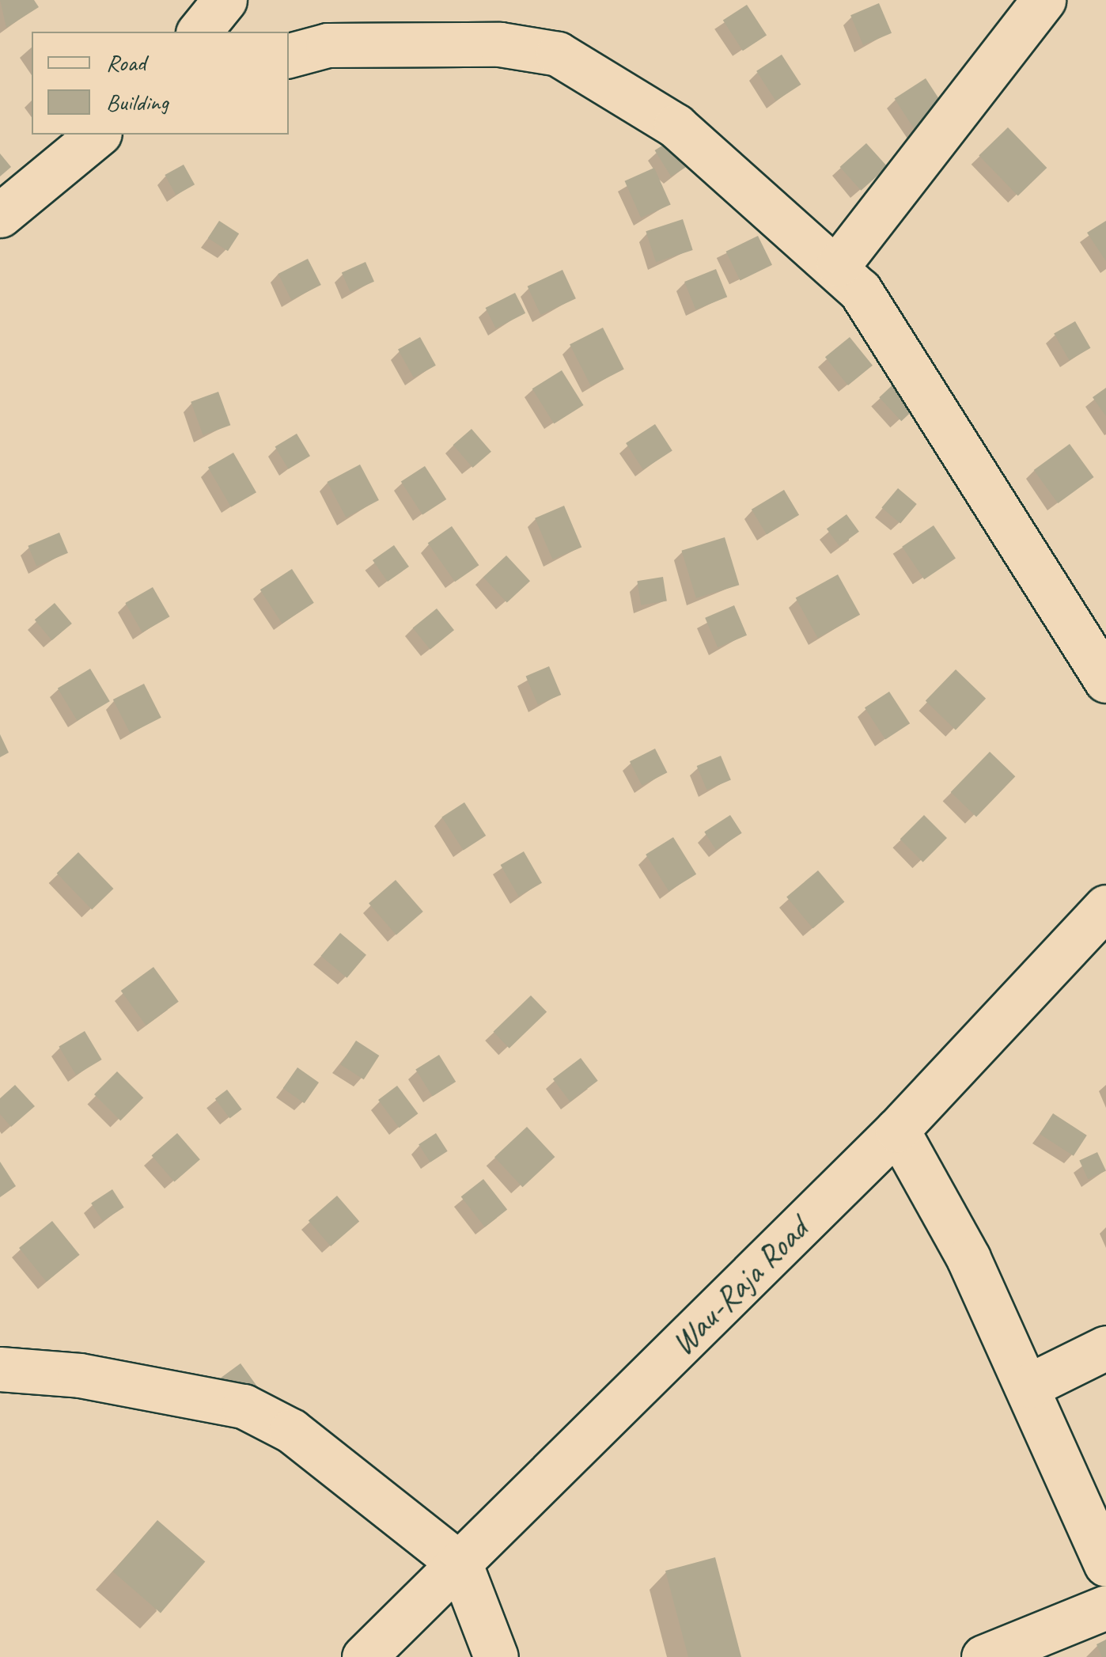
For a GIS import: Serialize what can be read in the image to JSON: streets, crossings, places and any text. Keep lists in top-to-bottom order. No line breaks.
{"streets":{"street":["Wau-Raja Road"]},"legend":["Road","Building"]}
